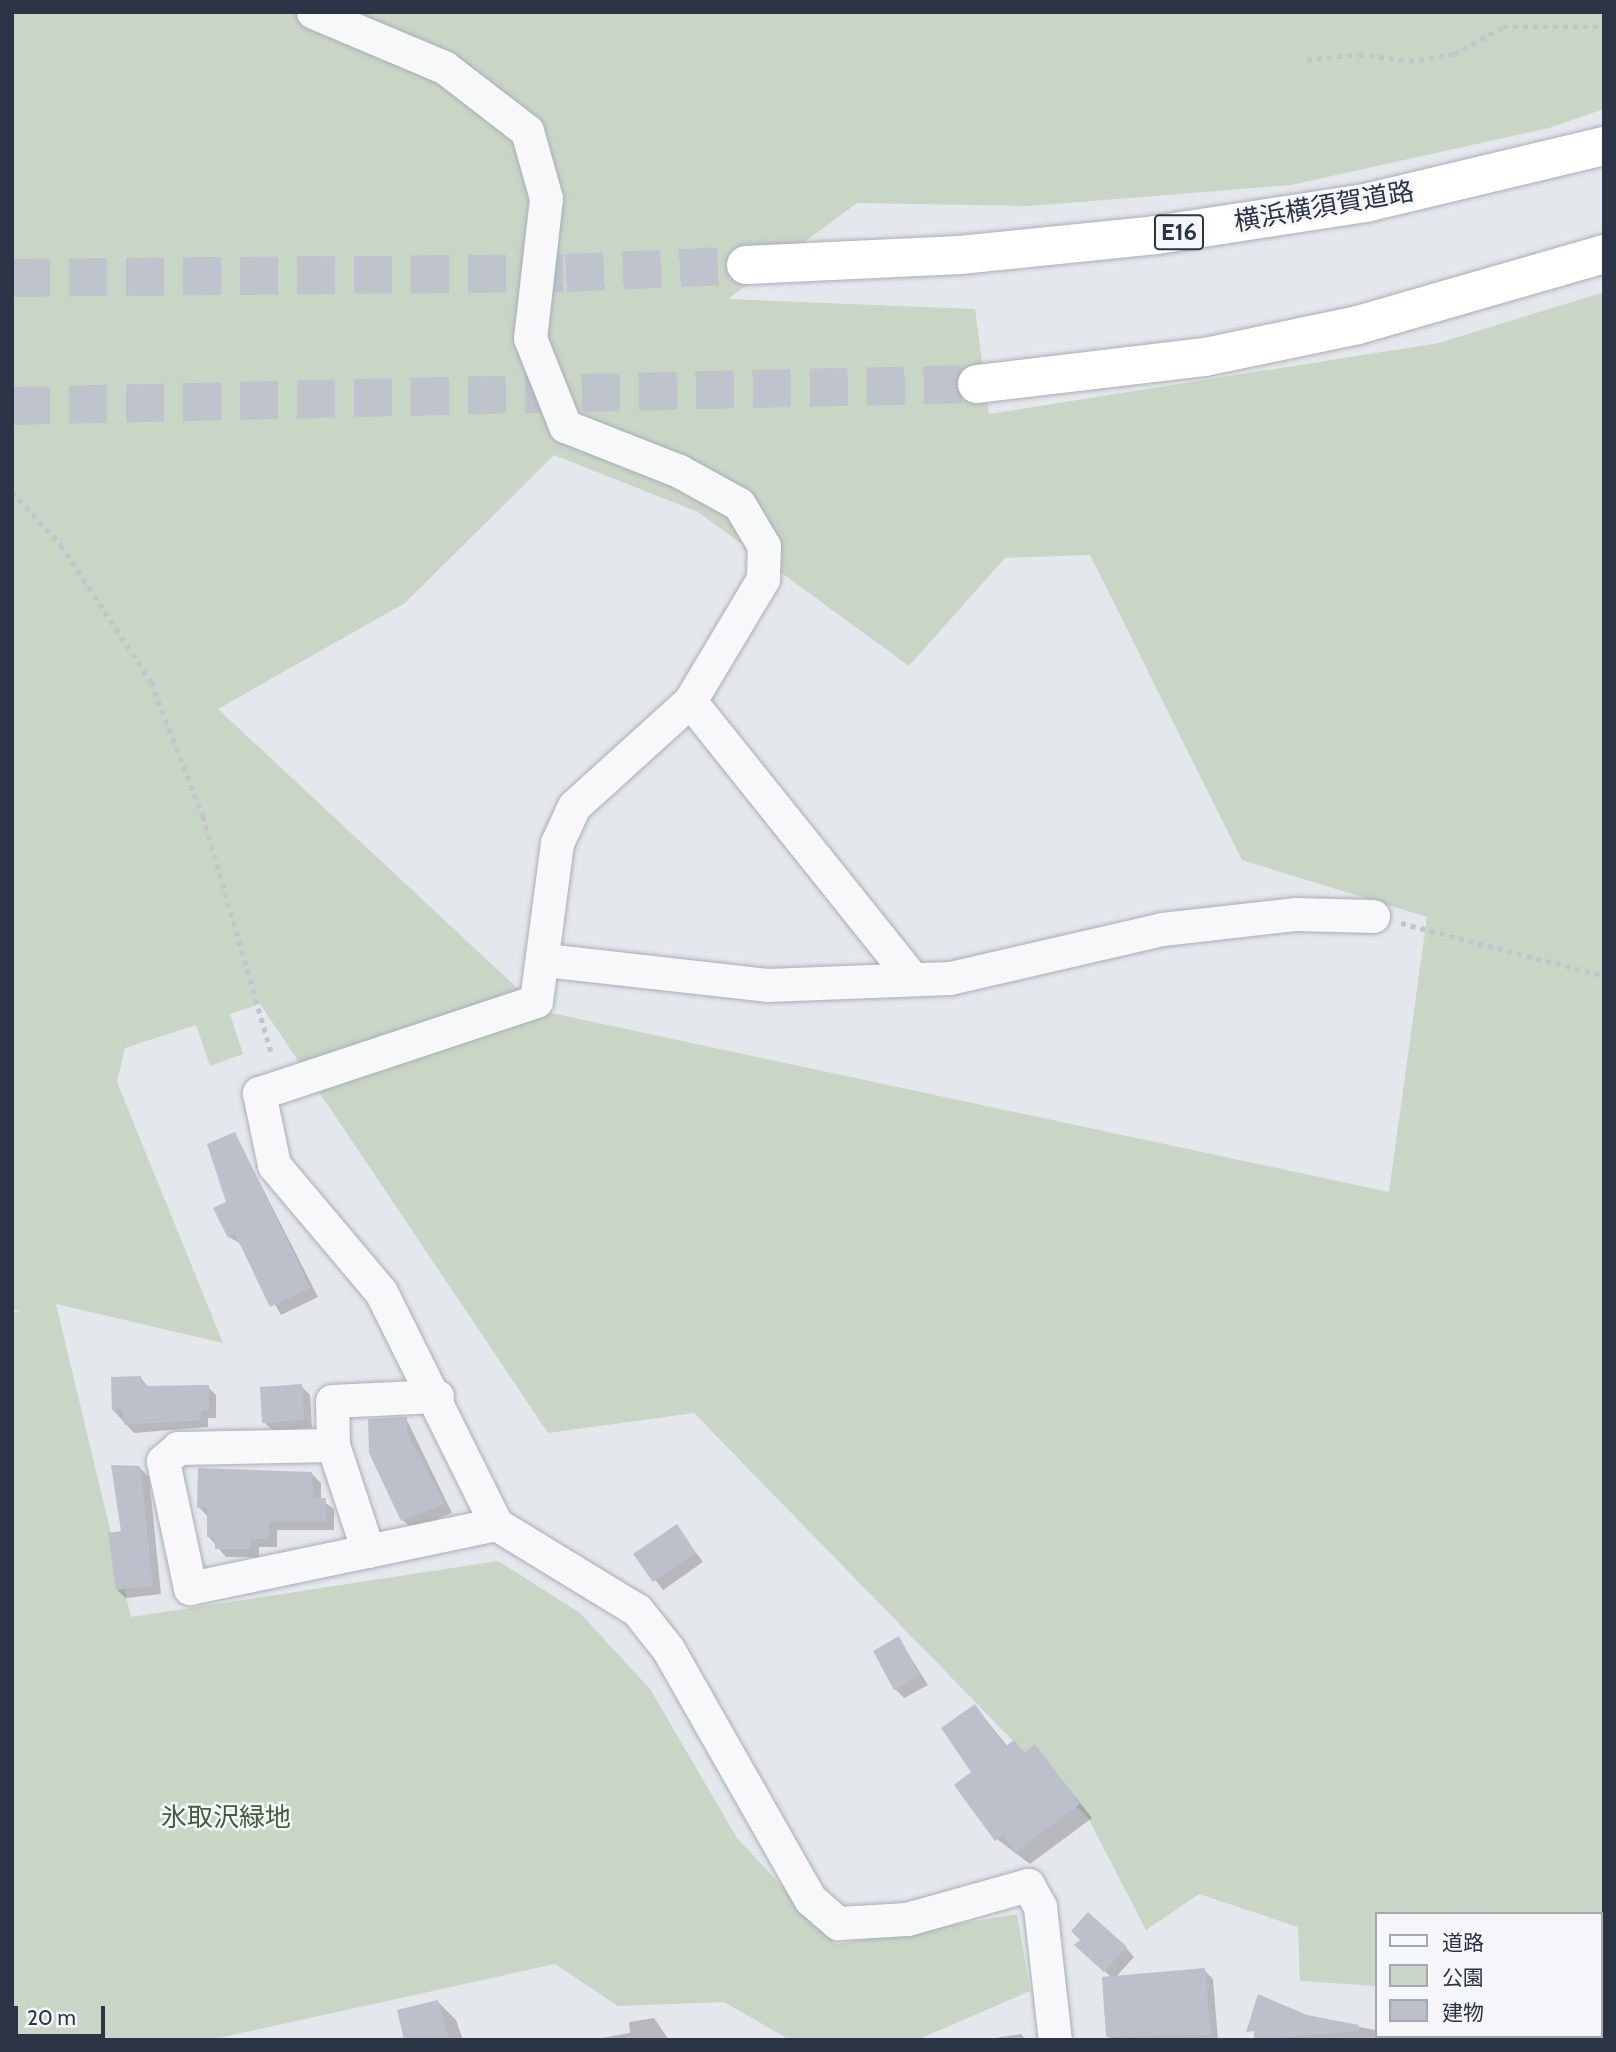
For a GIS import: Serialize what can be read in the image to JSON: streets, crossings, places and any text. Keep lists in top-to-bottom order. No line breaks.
{"streets":{"highway":["横浜横須賀道路","E16"]},"parks":["氷取沢緑地"],"legend":["道路","公園","建物"],"scale_bar":"20 m"}
